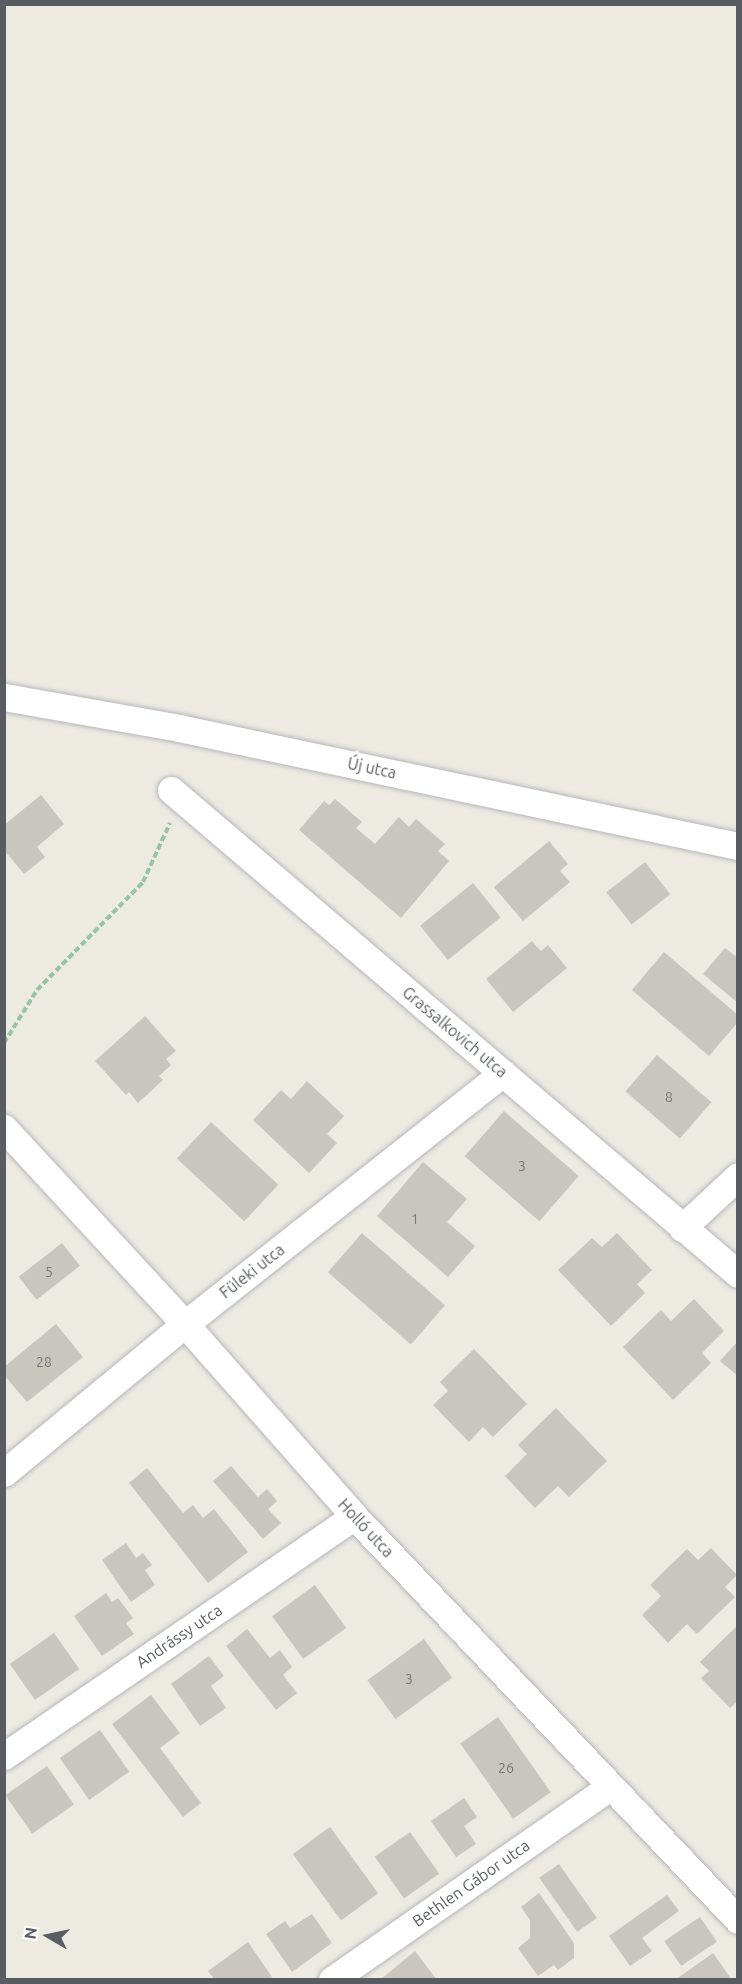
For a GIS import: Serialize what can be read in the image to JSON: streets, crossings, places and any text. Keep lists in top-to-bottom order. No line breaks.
{"streets":{"street":["Új utca","Grassalkovich utca","Füleki utca","Holló utca","Andrássy utca","Bethlen Gábor utca"]},"crossings":[["Grassalkovich utca","Füleki utca"],["Füleki utca","Holló utca"],["Holló utca","Andrássy utca"],["Holló utca","Bethlen Gábor utca"]],"house_numbers":["8","3","1","5","28","3","26"],"north":"left"}
